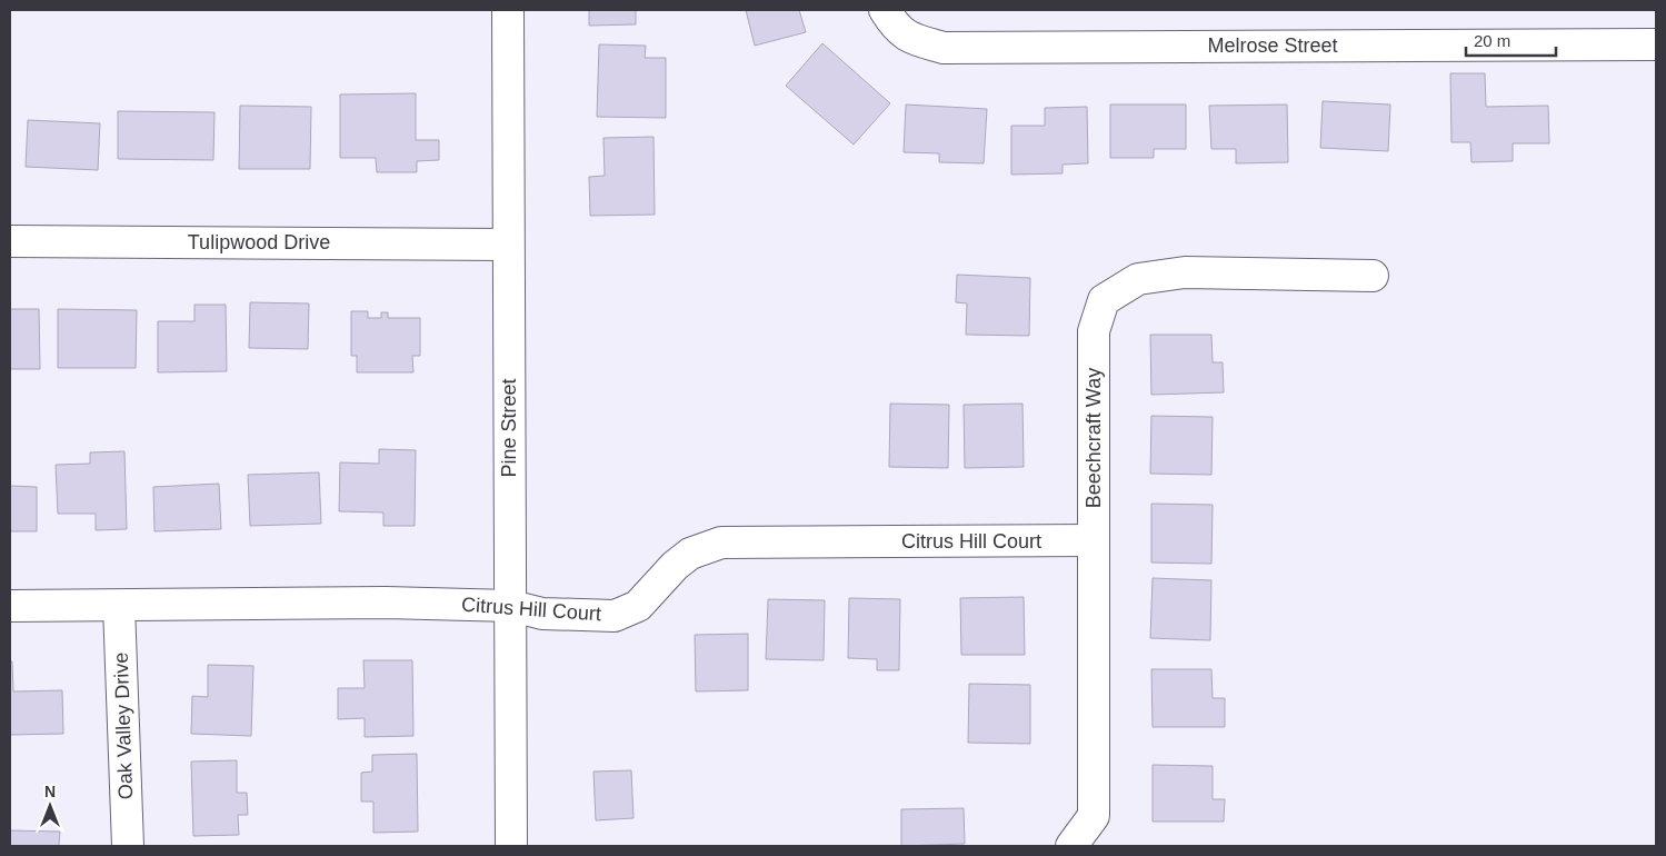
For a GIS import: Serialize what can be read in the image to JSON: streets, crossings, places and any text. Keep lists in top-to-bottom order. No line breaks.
{"streets":{"street":["Melrose Street","Tulipwood Drive","Pine Street","Beechcraft Way","Citrus Hill Court","Oak Valley Drive"]},"crossings":[["Tulipwood Drive","Pine Street"],["Pine Street","Citrus Hill Court"],["Beechcraft Way","Citrus Hill Court"],["Citrus Hill Court","Oak Valley Drive"]],"scale_bar":"20 m","north":"top"}
